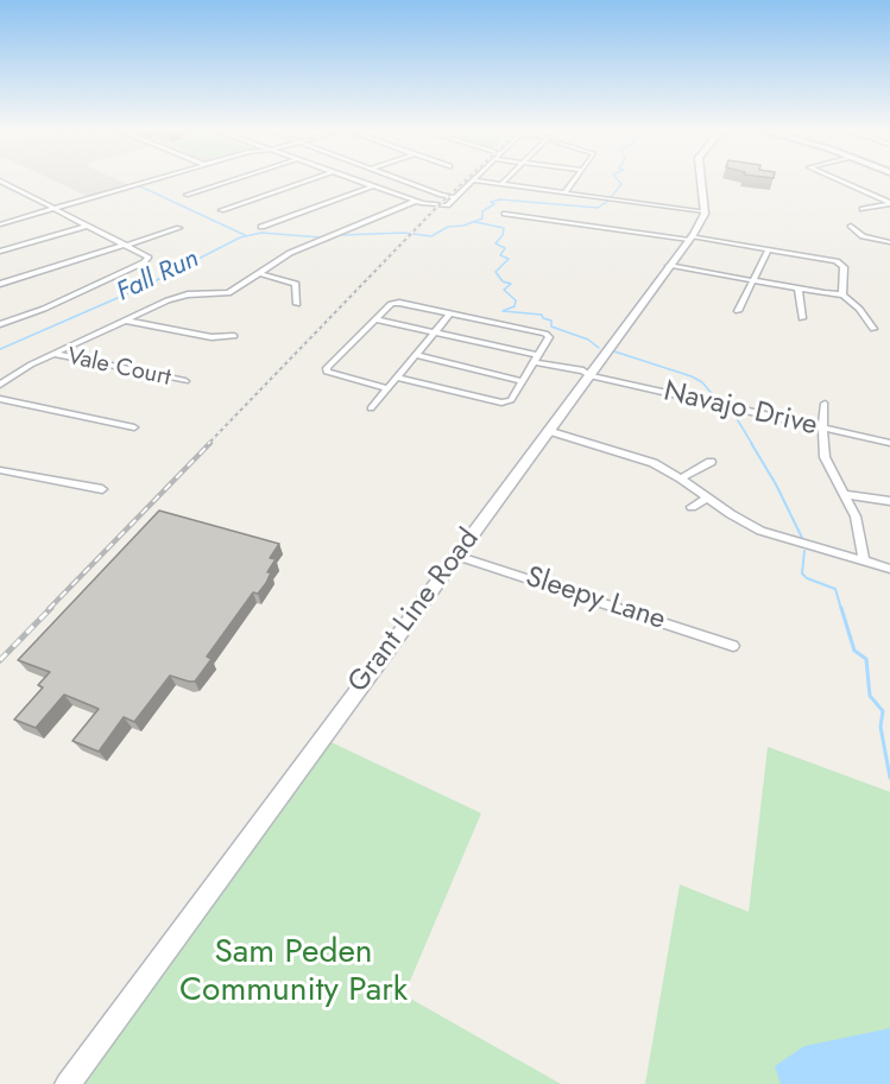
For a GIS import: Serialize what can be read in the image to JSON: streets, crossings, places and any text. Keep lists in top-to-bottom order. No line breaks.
{"streets":{"main road":["Grant Line Road"],"street":["Vale Court","Navajo Drive","Sleepy Lane"]},"crossings":[["Navajo Drive","Grant Line Road"],["Sleepy Lane","Grant Line Road"]],"water":["Fall Run"],"parks":["Sam Peden Community Park"]}
